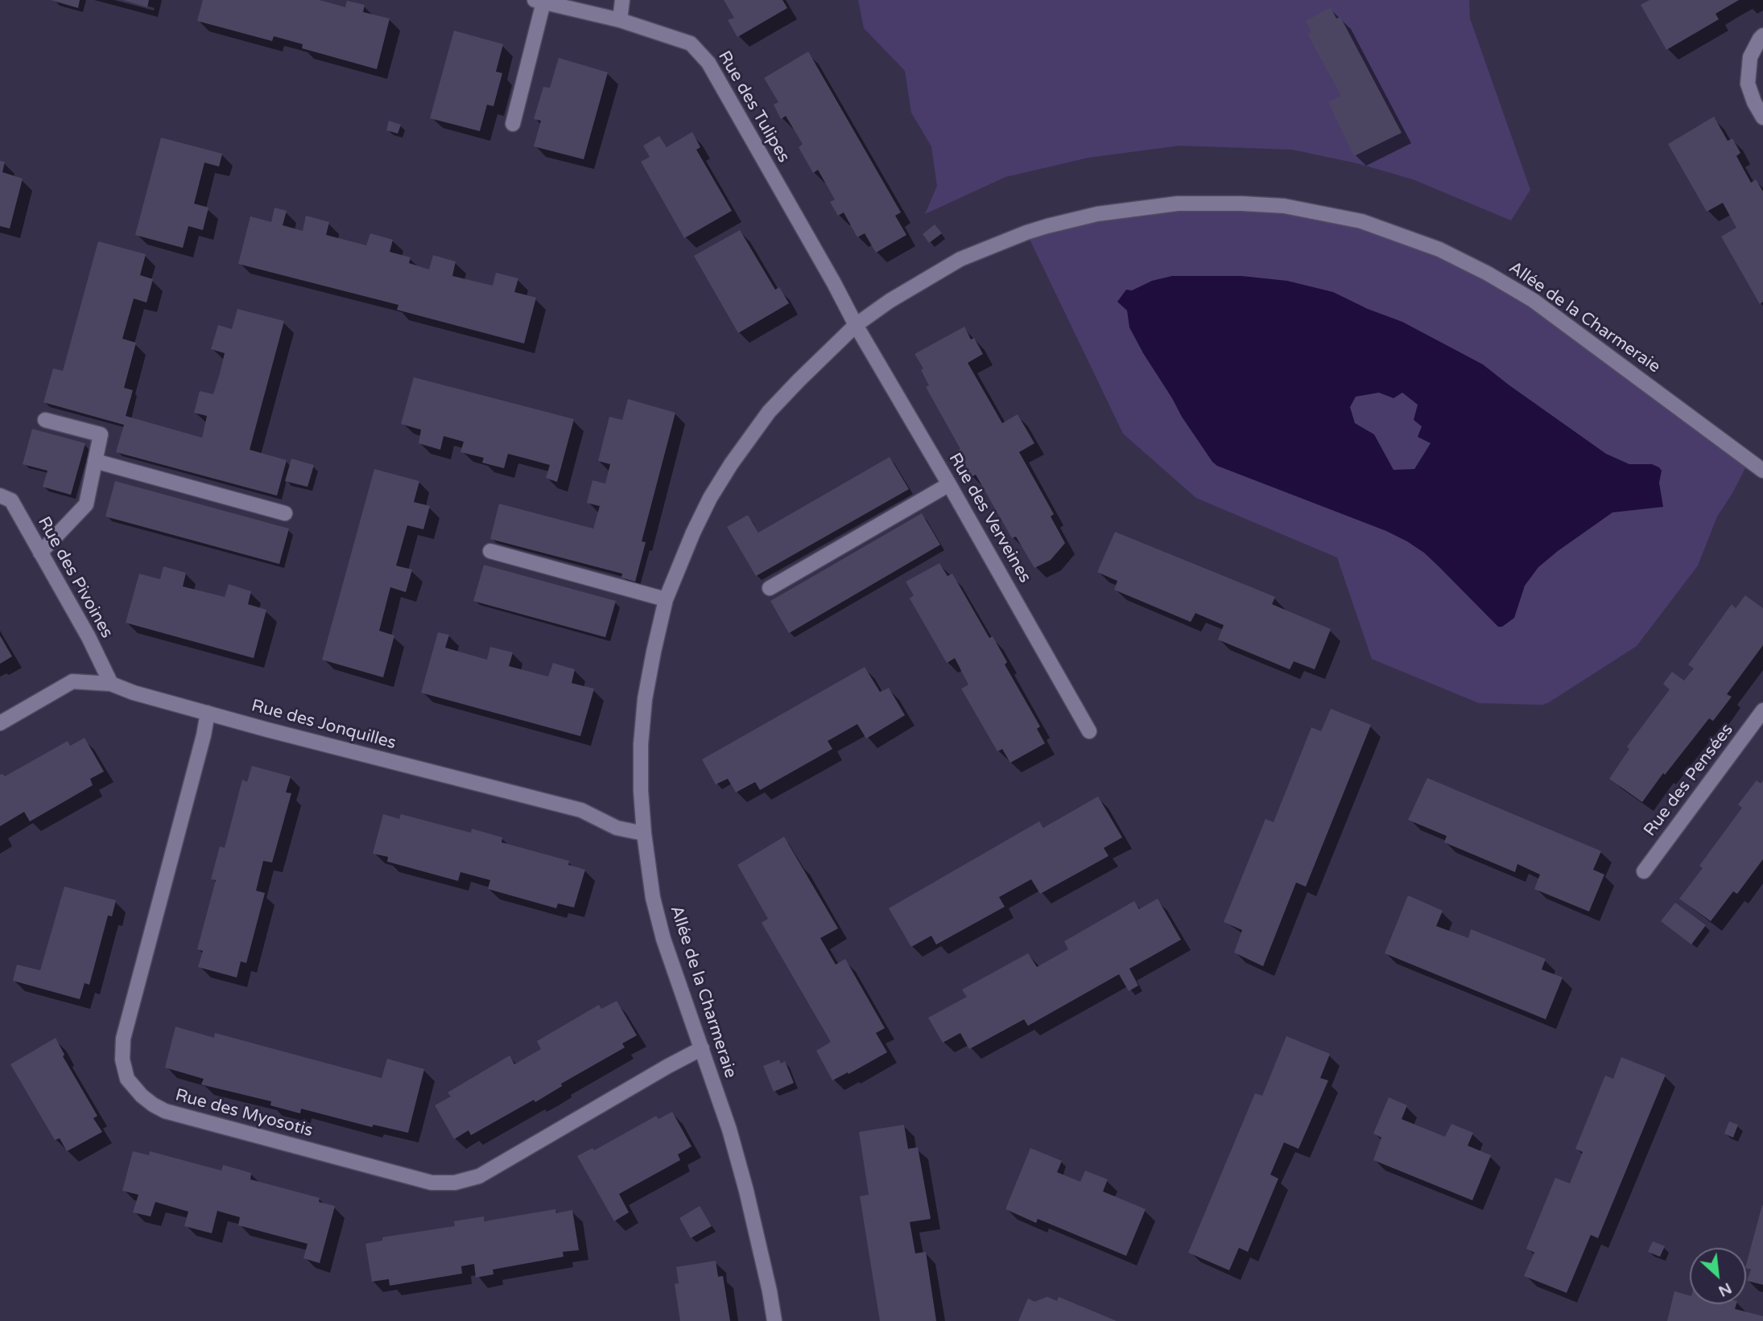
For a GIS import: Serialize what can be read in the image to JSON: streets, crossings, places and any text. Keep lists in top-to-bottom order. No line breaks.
{"streets":{"street":["Rue des Tulipes","Allée de la Charmeraie","Rue des Verveines","Rue des Pivoines","Rue des Jonquilles","Rue des Pensées","Rue des Myosotis"]},"crossings":[["Rue des Tulipes","Allée de la Charmeraie"],["Rue des Tulipes","Rue des Verveines"],["Allée de la Charmeraie","Rue des Verveines"],["Allée de la Charmeraie","Rue des Jonquilles"],["Allée de la Charmeraie","Rue des Myosotis"],["Rue des Pivoines","Rue des Jonquilles"],["Rue des Jonquilles","Rue des Myosotis"]],"north":"bottom right"}
